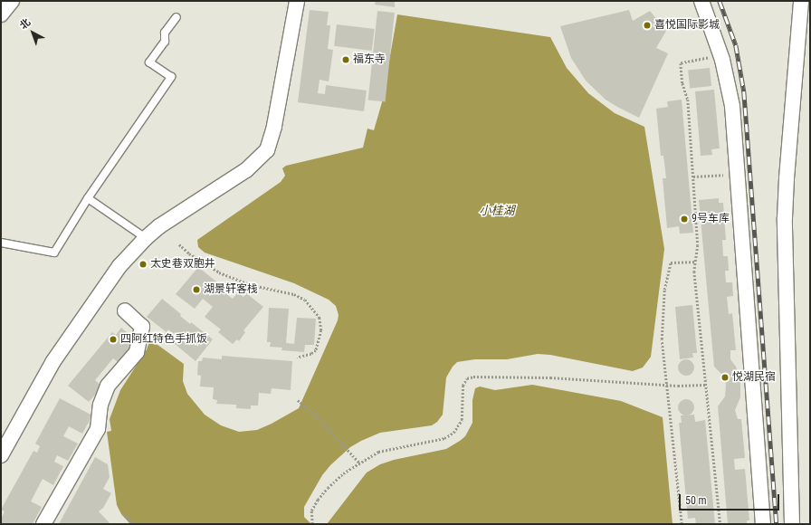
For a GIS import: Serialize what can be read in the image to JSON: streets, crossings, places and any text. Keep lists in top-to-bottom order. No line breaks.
{"water":["小桂湖"],"places":["喜悦国际影城","福东寺","9号车库","太史巷双胞井","湖景轩客栈","四阿红特色手抓饭","悦湖民宿"],"scale_bar":"50 m","north":"top left"}
